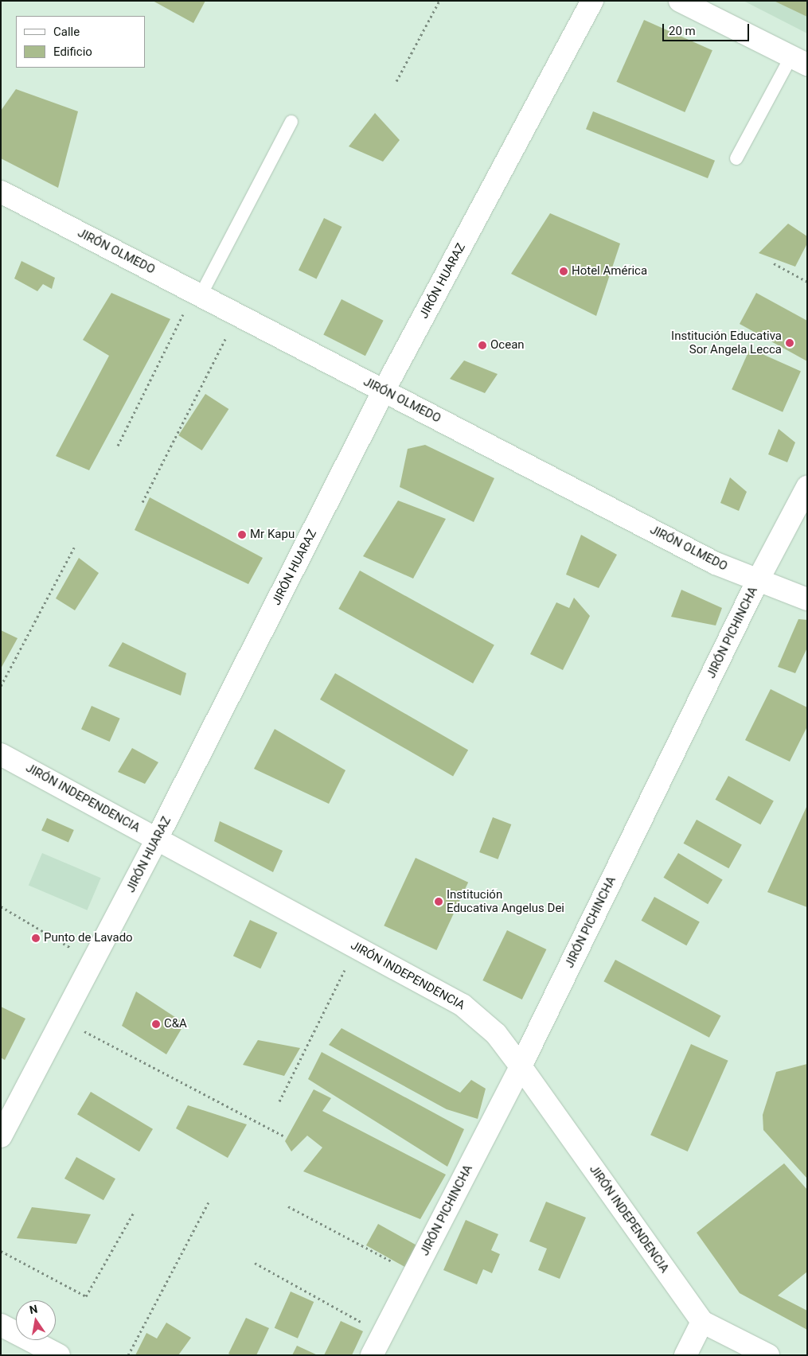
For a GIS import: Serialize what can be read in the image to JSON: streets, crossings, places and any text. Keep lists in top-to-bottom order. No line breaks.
{"streets":{"street":["JIRÓN OLMEDO","JIRÓN HUARAZ","JIRÓN PICHINCHA","JIRÓN INDEPENDENCIA"]},"crossings":[["JIRÓN OLMEDO","JIRÓN HUARAZ"],["JIRÓN OLMEDO","JIRÓN PICHINCHA"],["JIRÓN HUARAZ","JIRÓN INDEPENDENCIA"],["JIRÓN PICHINCHA","JIRÓN INDEPENDENCIA"]],"places":["Hotel América","Institución Educativa Sor Angela Lecca","Ocean","Mr Kapu","Institución Educativa Angelus Dei","Punto de Lavado","C&A"],"legend":["Calle","Edificio"],"scale_bar":"20 m","north":"top"}
